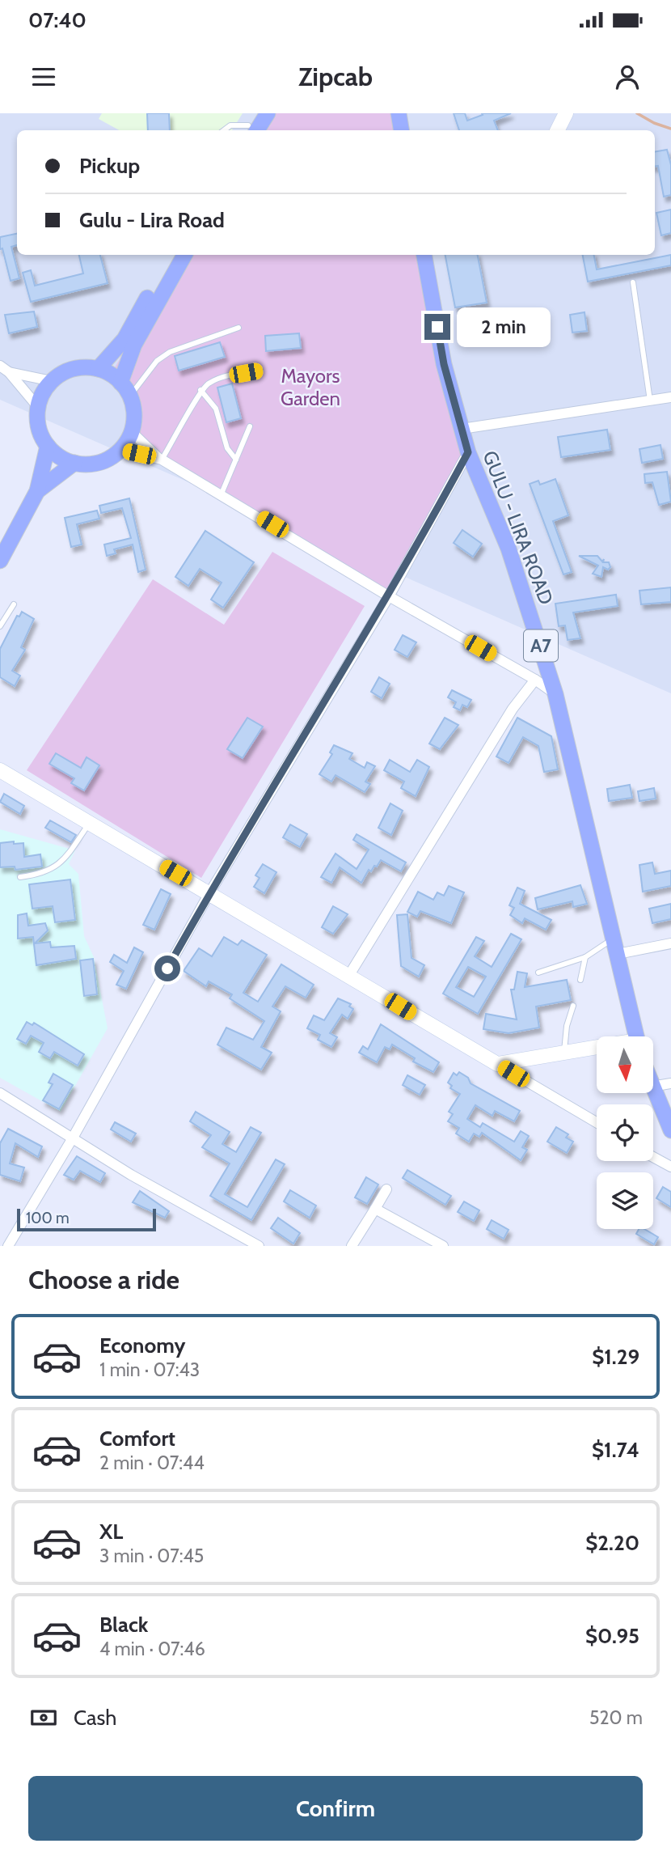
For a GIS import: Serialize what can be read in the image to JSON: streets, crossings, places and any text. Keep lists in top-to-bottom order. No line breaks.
{"streets":{"main road":["GULU - LIRA ROAD","A7"]},"parks":["Mayors Garden"],"scale_bar":"100 m","north":"bottom","page":{"status":"07:40","header":"Zipcab","banner":["Pickup","Gulu - Lira Road"],"bubble":"2 min","scale":"100 m","heading":"Choose a ride","list":[{"name":"Economy","note":"1 min · 07:43","value":"$1.29"},{"name":"Comfort","note":"2 min · 07:44","value":"$1.74"},{"name":"XL","note":"3 min · 07:45","value":"$2.20"},{"name":"Black","note":"4 min · 07:46","value":"$0.95"}],"pay":["Cash","520 m"],"buttons":"Confirm"}}
